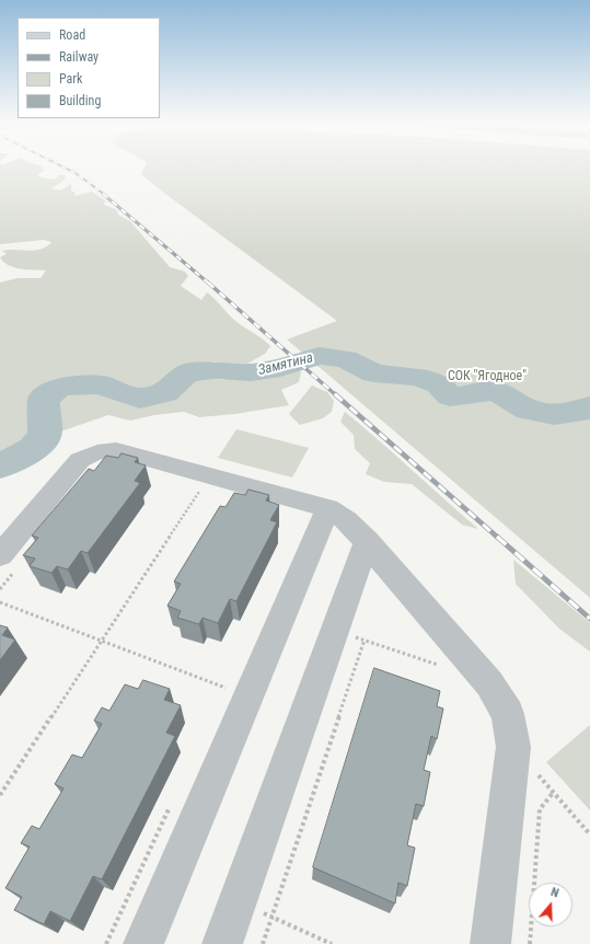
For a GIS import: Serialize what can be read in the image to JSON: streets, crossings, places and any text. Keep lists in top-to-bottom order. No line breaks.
{"water":["Замятина"],"parks":["СОК \"Ягодное\""],"legend":["Road","Railway","Park","Building"],"north":"top"}
